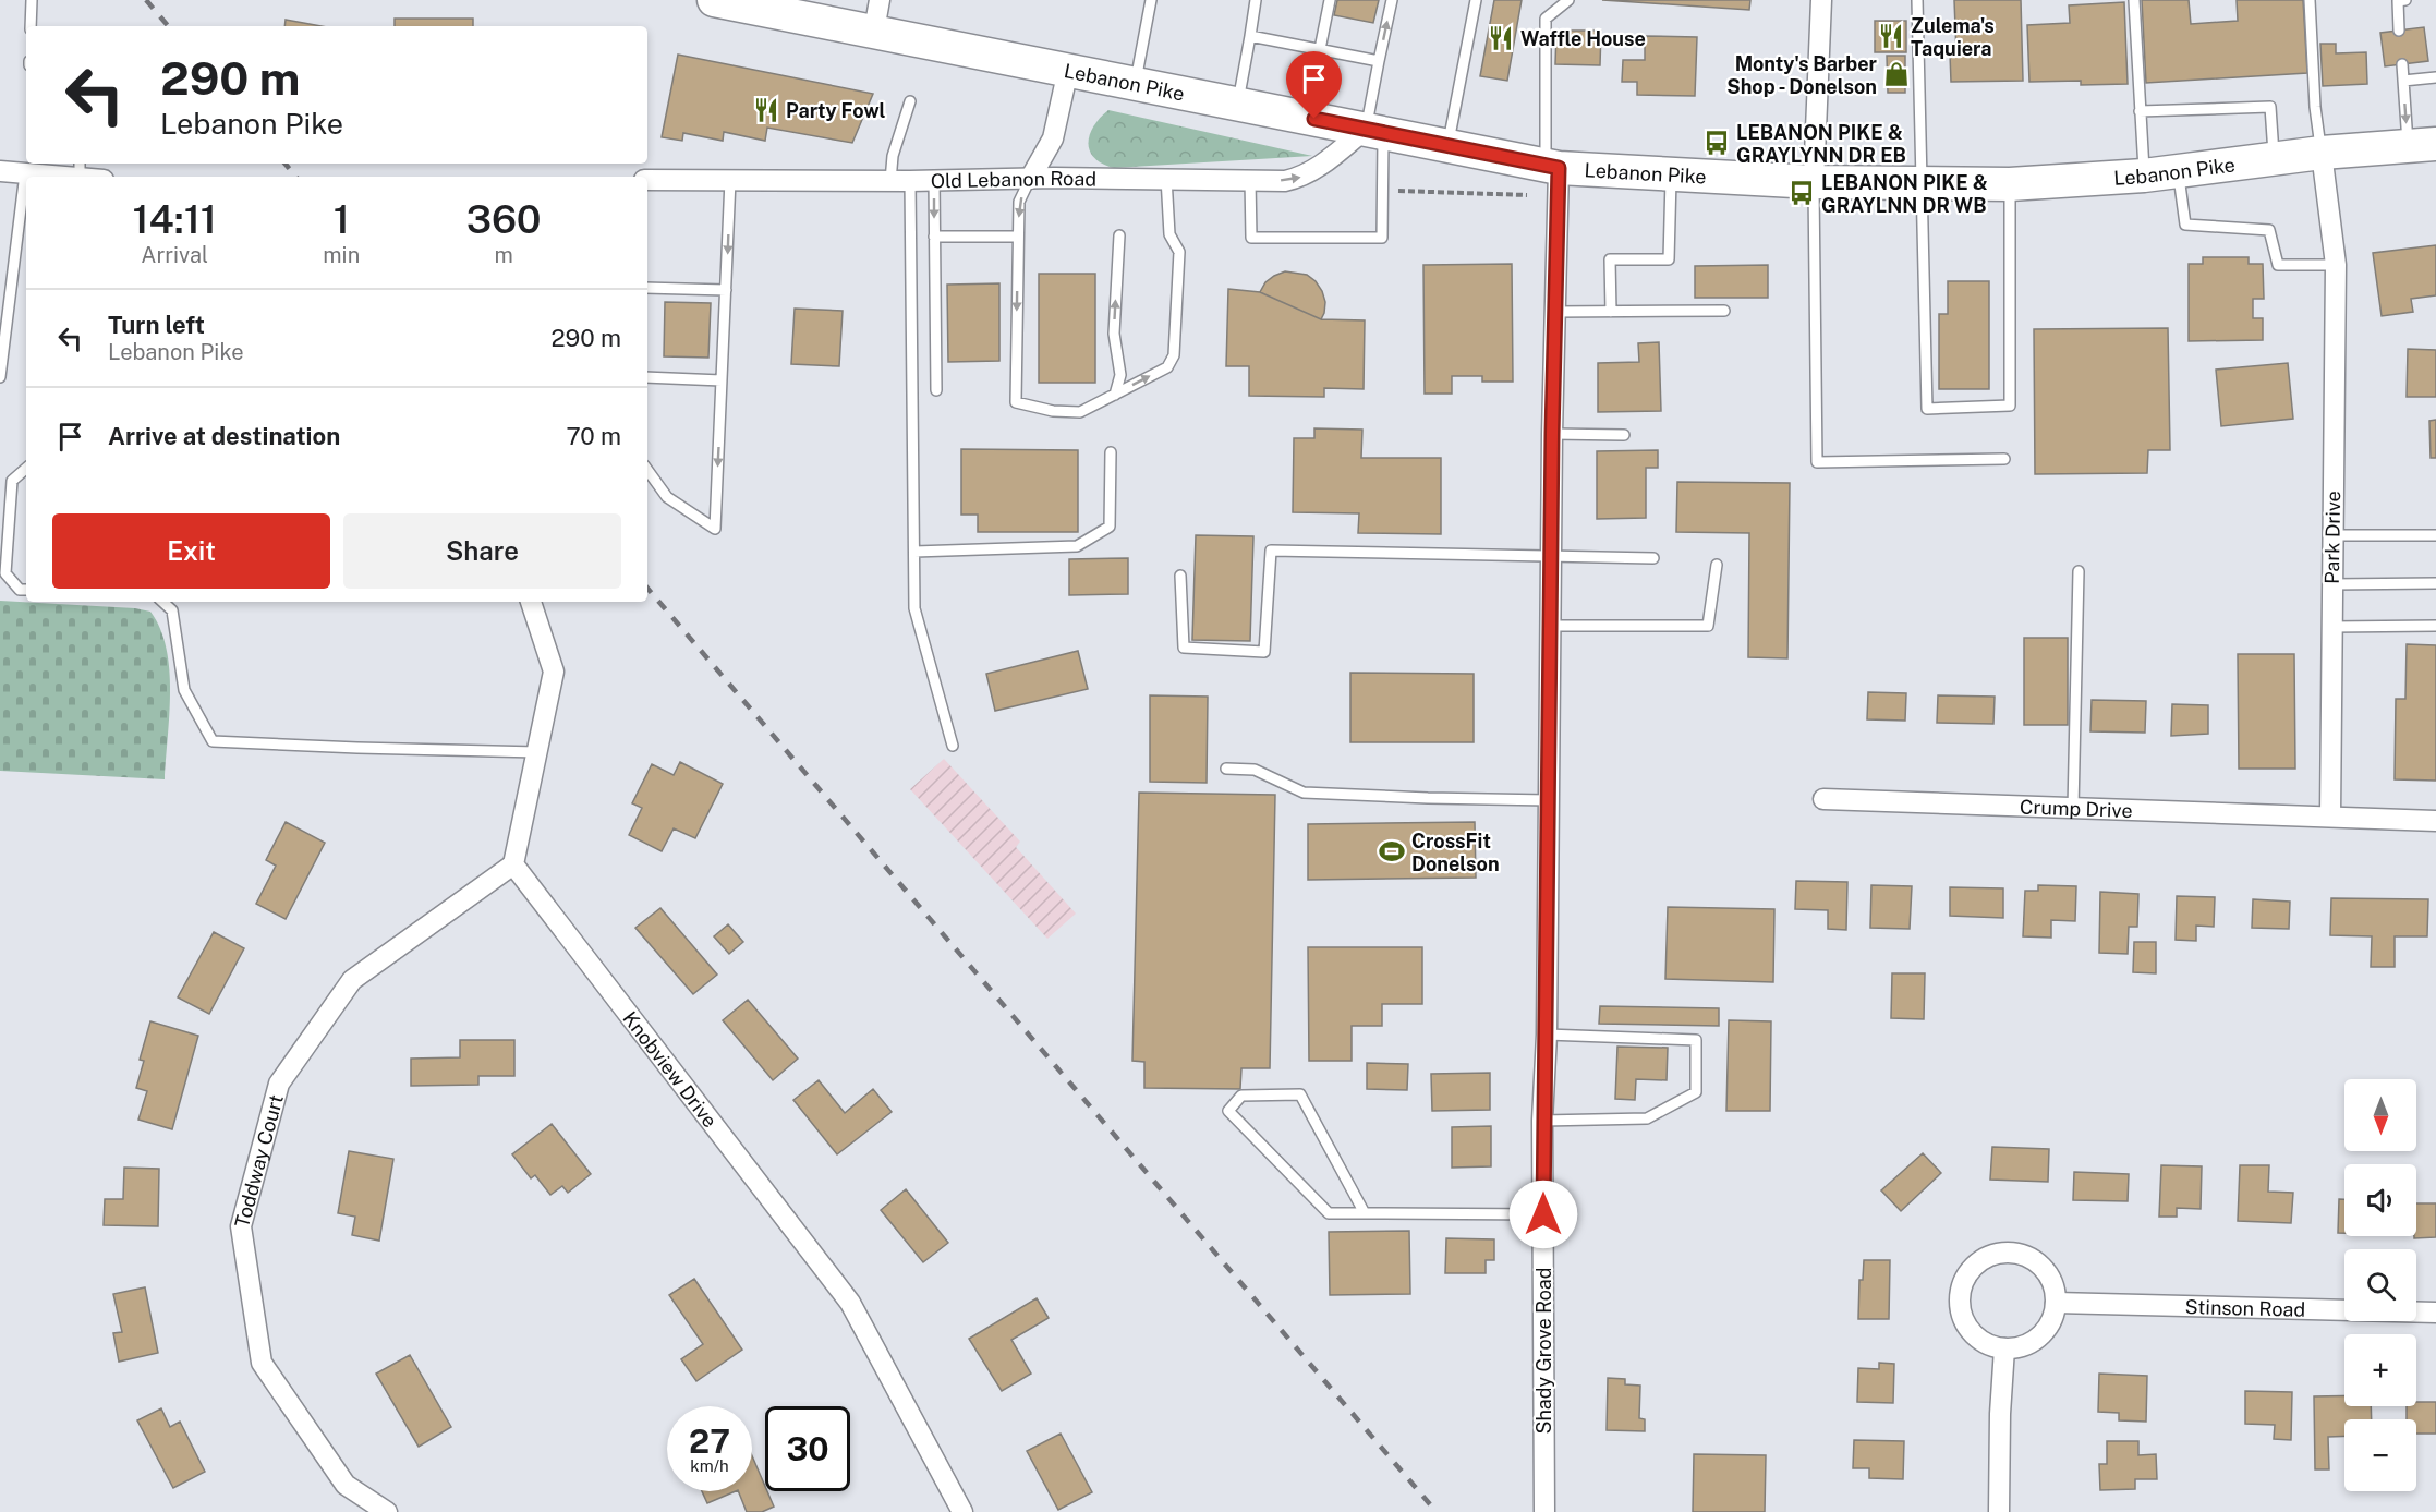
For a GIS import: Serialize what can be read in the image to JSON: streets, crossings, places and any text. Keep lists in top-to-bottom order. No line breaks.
{"streets":{"main road":["Lebanon Pike"],"street":["Old Lebanon Road","Park Drive","Crump Drive","Knobview Drive","Toddway Court","Stinson Road","Shady Grove Road"]},"crossings":[["Lebanon Pike","Old Lebanon Road"],["Lebanon Pike","Park Drive"],["Lebanon Pike","Shady Grove Road"],["Park Drive","Crump Drive"],["Knobview Drive","Toddway Court"]],"places":{"restaurant":["Zulema's Taquiera","Waffle House","Party Fowl"],"shop":["Monty's Barber Shop - Donelson"],"bus stop":["LEBANON PIKE & GRAYLYNN DR EB","LEBANON PIKE & GRAYLNN DR WB"],"sports":["CrossFit Donelson"]},"north":"bottom","page":{"turn":["290 m","Lebanon Pike"],"eta":["14:11","Arrival","1","min","360","m"],"list":[{"name":"Turn left","note":"Lebanon Pike","value":"290 m"},{"name":"Arrive at destination","value":"70 m"}],"buttons":["Exit","Share"],"map_buttons":["+","−"],"speed":"27 km/h","limit":"30"}}
